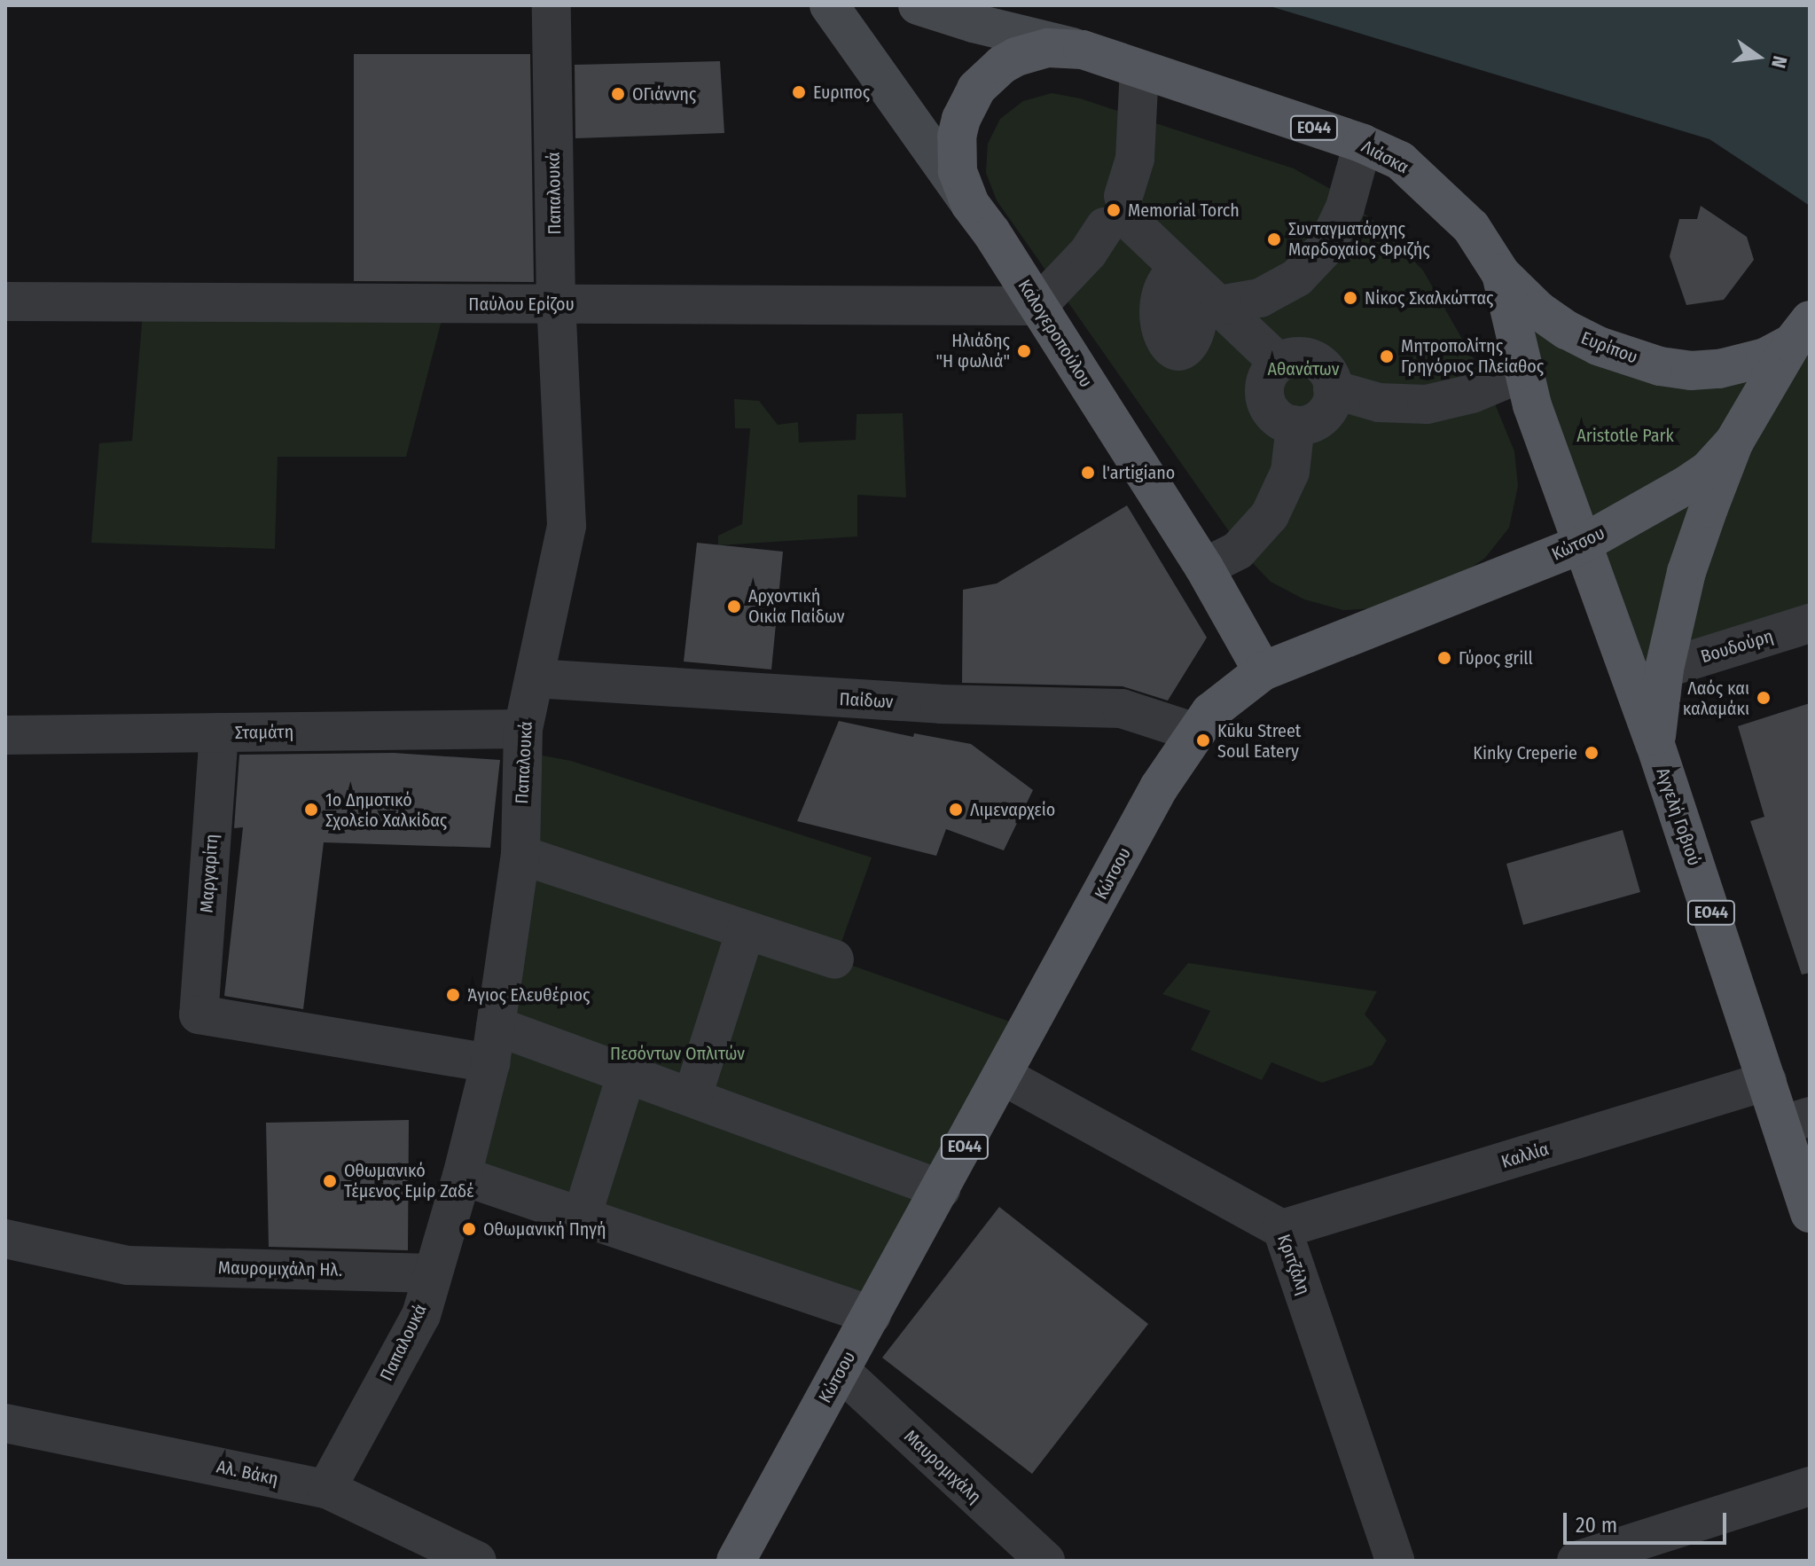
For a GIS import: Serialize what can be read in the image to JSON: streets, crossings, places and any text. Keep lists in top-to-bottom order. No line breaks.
{"streets":{"main road":["ΕΟ44","Λιάσκα","Καλογεροπούλου","Ευρίπου","Κώτσου","Αγγελή Γοβιού"],"street":["Παπαλουκά","Παύλου Ερίζου","Βουδούρη","Παίδων","Σταμάτη","Μαργαρίτη","Καλλία","Κριτζάλη","Μαυρομιχάλη Ηλ.","Μαυρομιχάλη","Αλ. Βάκη"]},"crossings":[["ΕΟ44","Ευρίπου"],["ΕΟ44","Κώτσου"],["ΕΟ44","Βουδούρη"],["ΕΟ44","Αγγελή Γοβιού"],["Λιάσκα","Καλογεροπούλου"],["Λιάσκα","Ευρίπου"],["Λιάσκα","Κώτσου"],["Λιάσκα","Αγγελή Γοβιού"],["Παπαλουκά","Παύλου Ερίζου"],["Παπαλουκά","Παίδων"],["Παπαλουκά","Σταμάτη"],["Παπαλουκά","Μαργαρίτη"],["Παπαλουκά","Μαυρομιχάλη Ηλ."],["Παπαλουκά","Αλ. Βάκη"],["Παύλου Ερίζου","Καλογεροπούλου"],["Καλογεροπούλου","Κώτσου"],["Κώτσου","Παίδων"],["Κώτσου","Αγγελή Γοβιού"],["Κώτσου","Κριτζάλη"],["Κώτσου","Μαυρομιχάλη"],["Σταμάτη","Μαργαρίτη"],["Αγγελή Γοβιού","Καλλία"],["Καλλία","Κριτζάλη"]],"parks":["Αθανάτων","Aristotle Park","Πεσόντων Οπλιτών"],"places":["Ευριπος","ΟΓιάννης","Memorial Torch","Συνταγματάρχης Μαρδοχαίος Φριζής","Νίκος Σκαλκώττας","Ηλιάδης \"Η φωλιά\"","Μητροπολίτης Γρηγόριος Πλείαθος","l'artigiano","Αρχοντική Οικία Παίδων","Γύρος grill","Λαός και καλαμάκι","Kūku Street Soul Eatery","Kinky Creperie","1ο Δημοτικό Σχολείο Χαλκίδας","Λιμεναρχείο","Άγιος Ελευθέριος","Οθωμανικό Τέμενος Εμίρ Ζαδέ","Οθωμανική Πηγή"],"scale_bar":"20 m","north":"right"}
